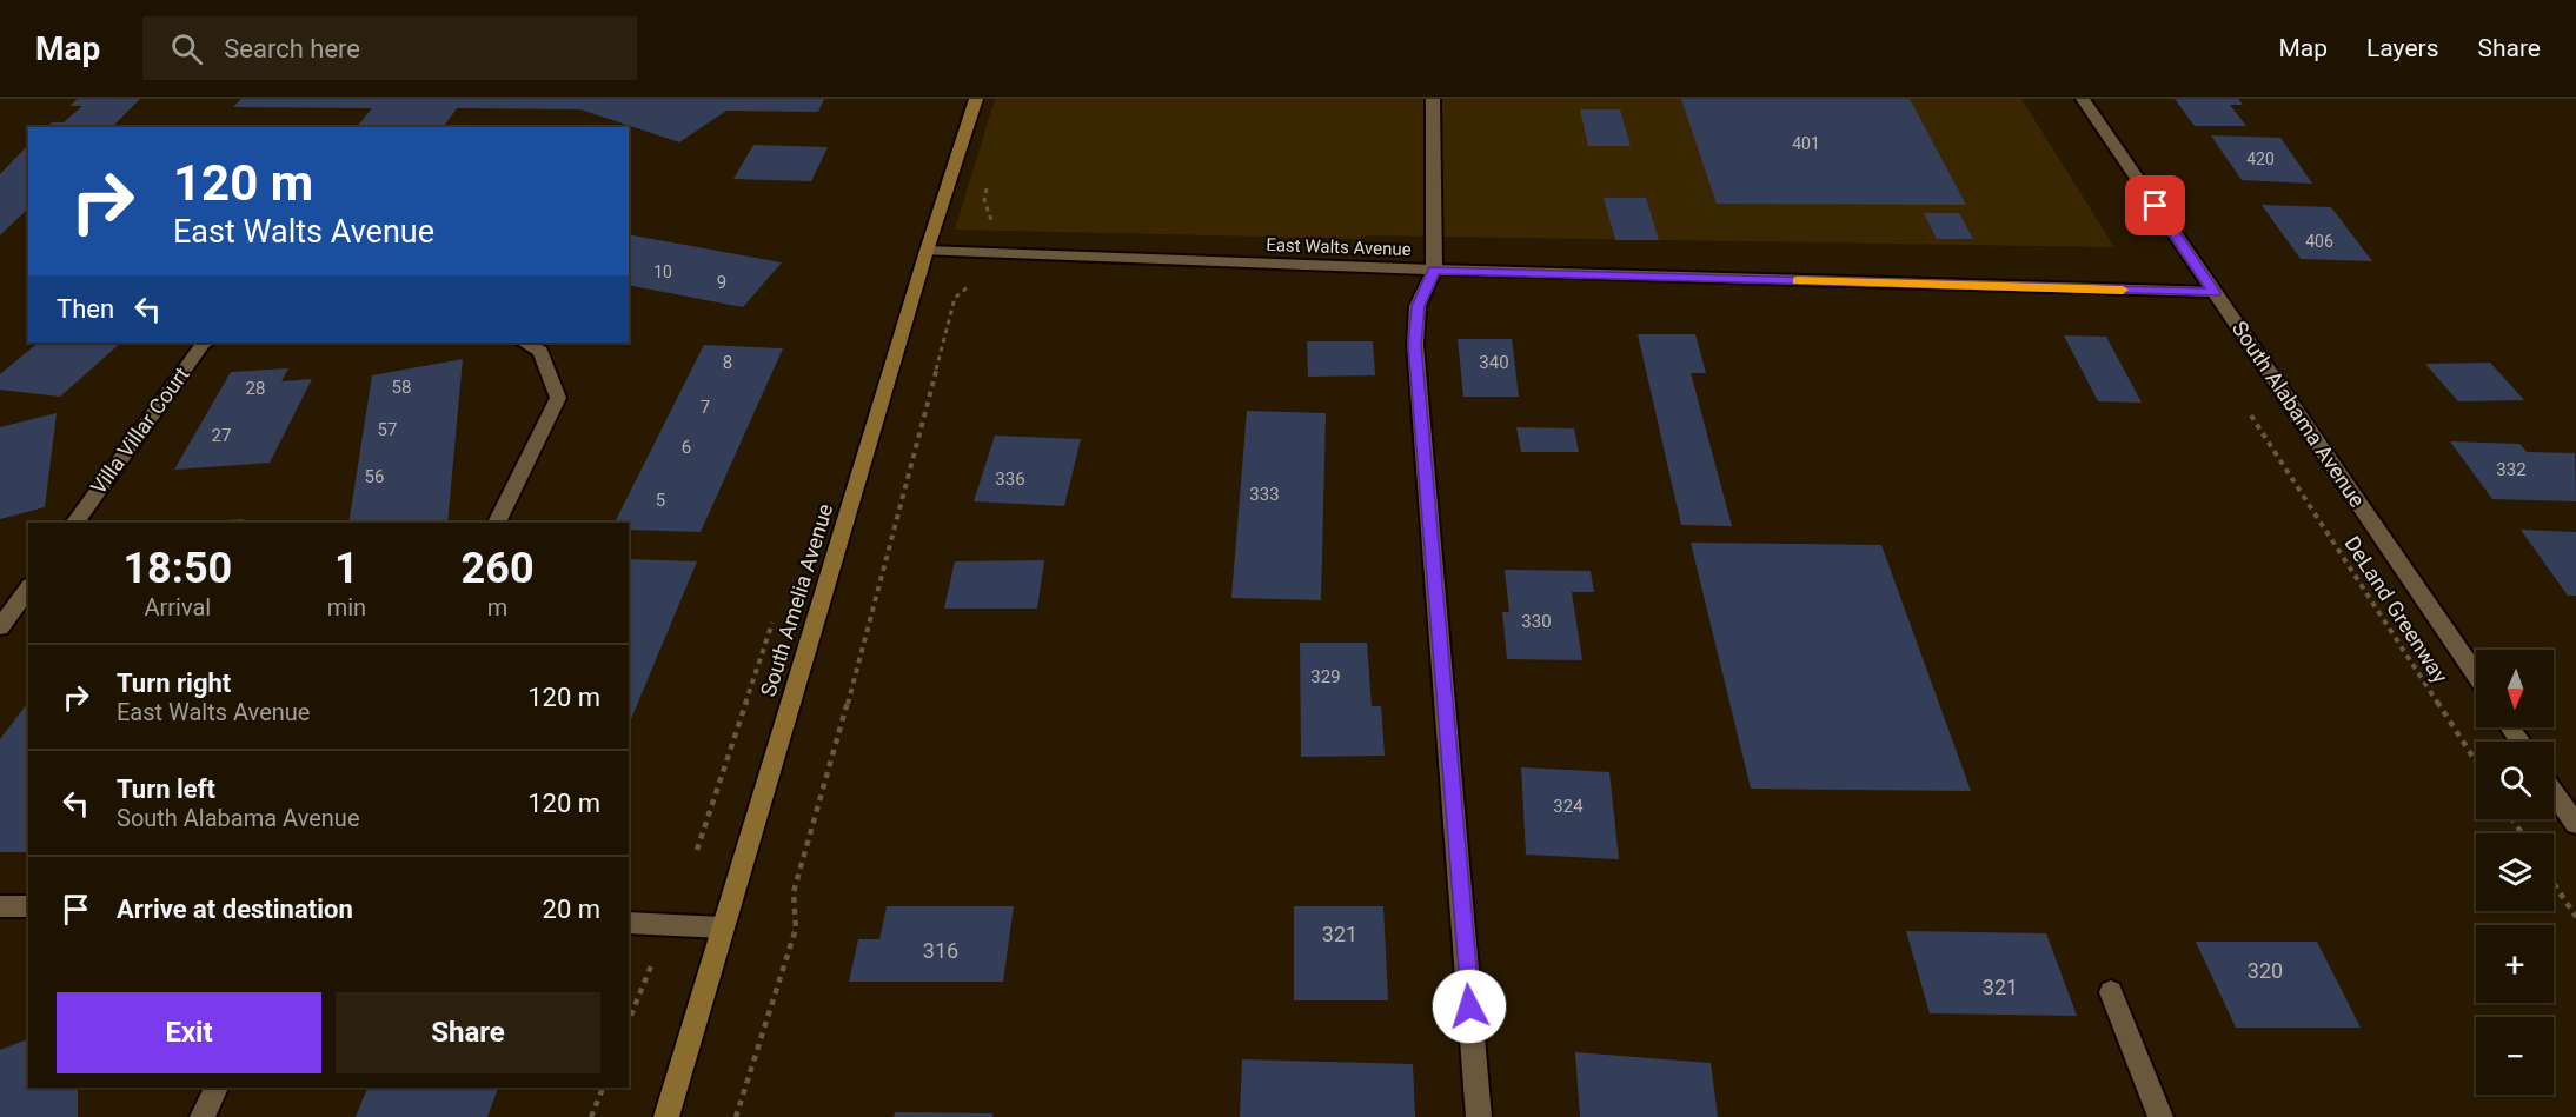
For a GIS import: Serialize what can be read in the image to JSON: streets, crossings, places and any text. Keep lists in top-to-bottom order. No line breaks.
{"streets":{"main road":["South Amelia Avenue"],"street":["East Walts Avenue","South Alabama Avenue","Villa Villar Court"],"path":["DeLand Greenway"]},"crossings":[["East Walts Avenue","South Alabama Avenue"],["East Walts Avenue","South Amelia Avenue"]],"house_numbers":["401","420","406","10","9","8","340","58","28","7","57","27","6","332","56","336","333","5","330","329","324","321","316","320","321"],"north":"bottom","page":{"header":"Map","search":"Search here","nav":["Map","Layers","Share"],"turn":["120 m","East Walts Avenue"],"then":"Then","eta":["18:50","Arrival","1","min","260","m"],"list":[{"name":"Turn right","note":"East Walts Avenue","value":"120 m"},{"name":"Turn left","note":"South Alabama Avenue","value":"120 m"},{"name":"Arrive at destination","value":"20 m"}],"map_buttons":["+","−"],"buttons":["Exit","Share"]}}
